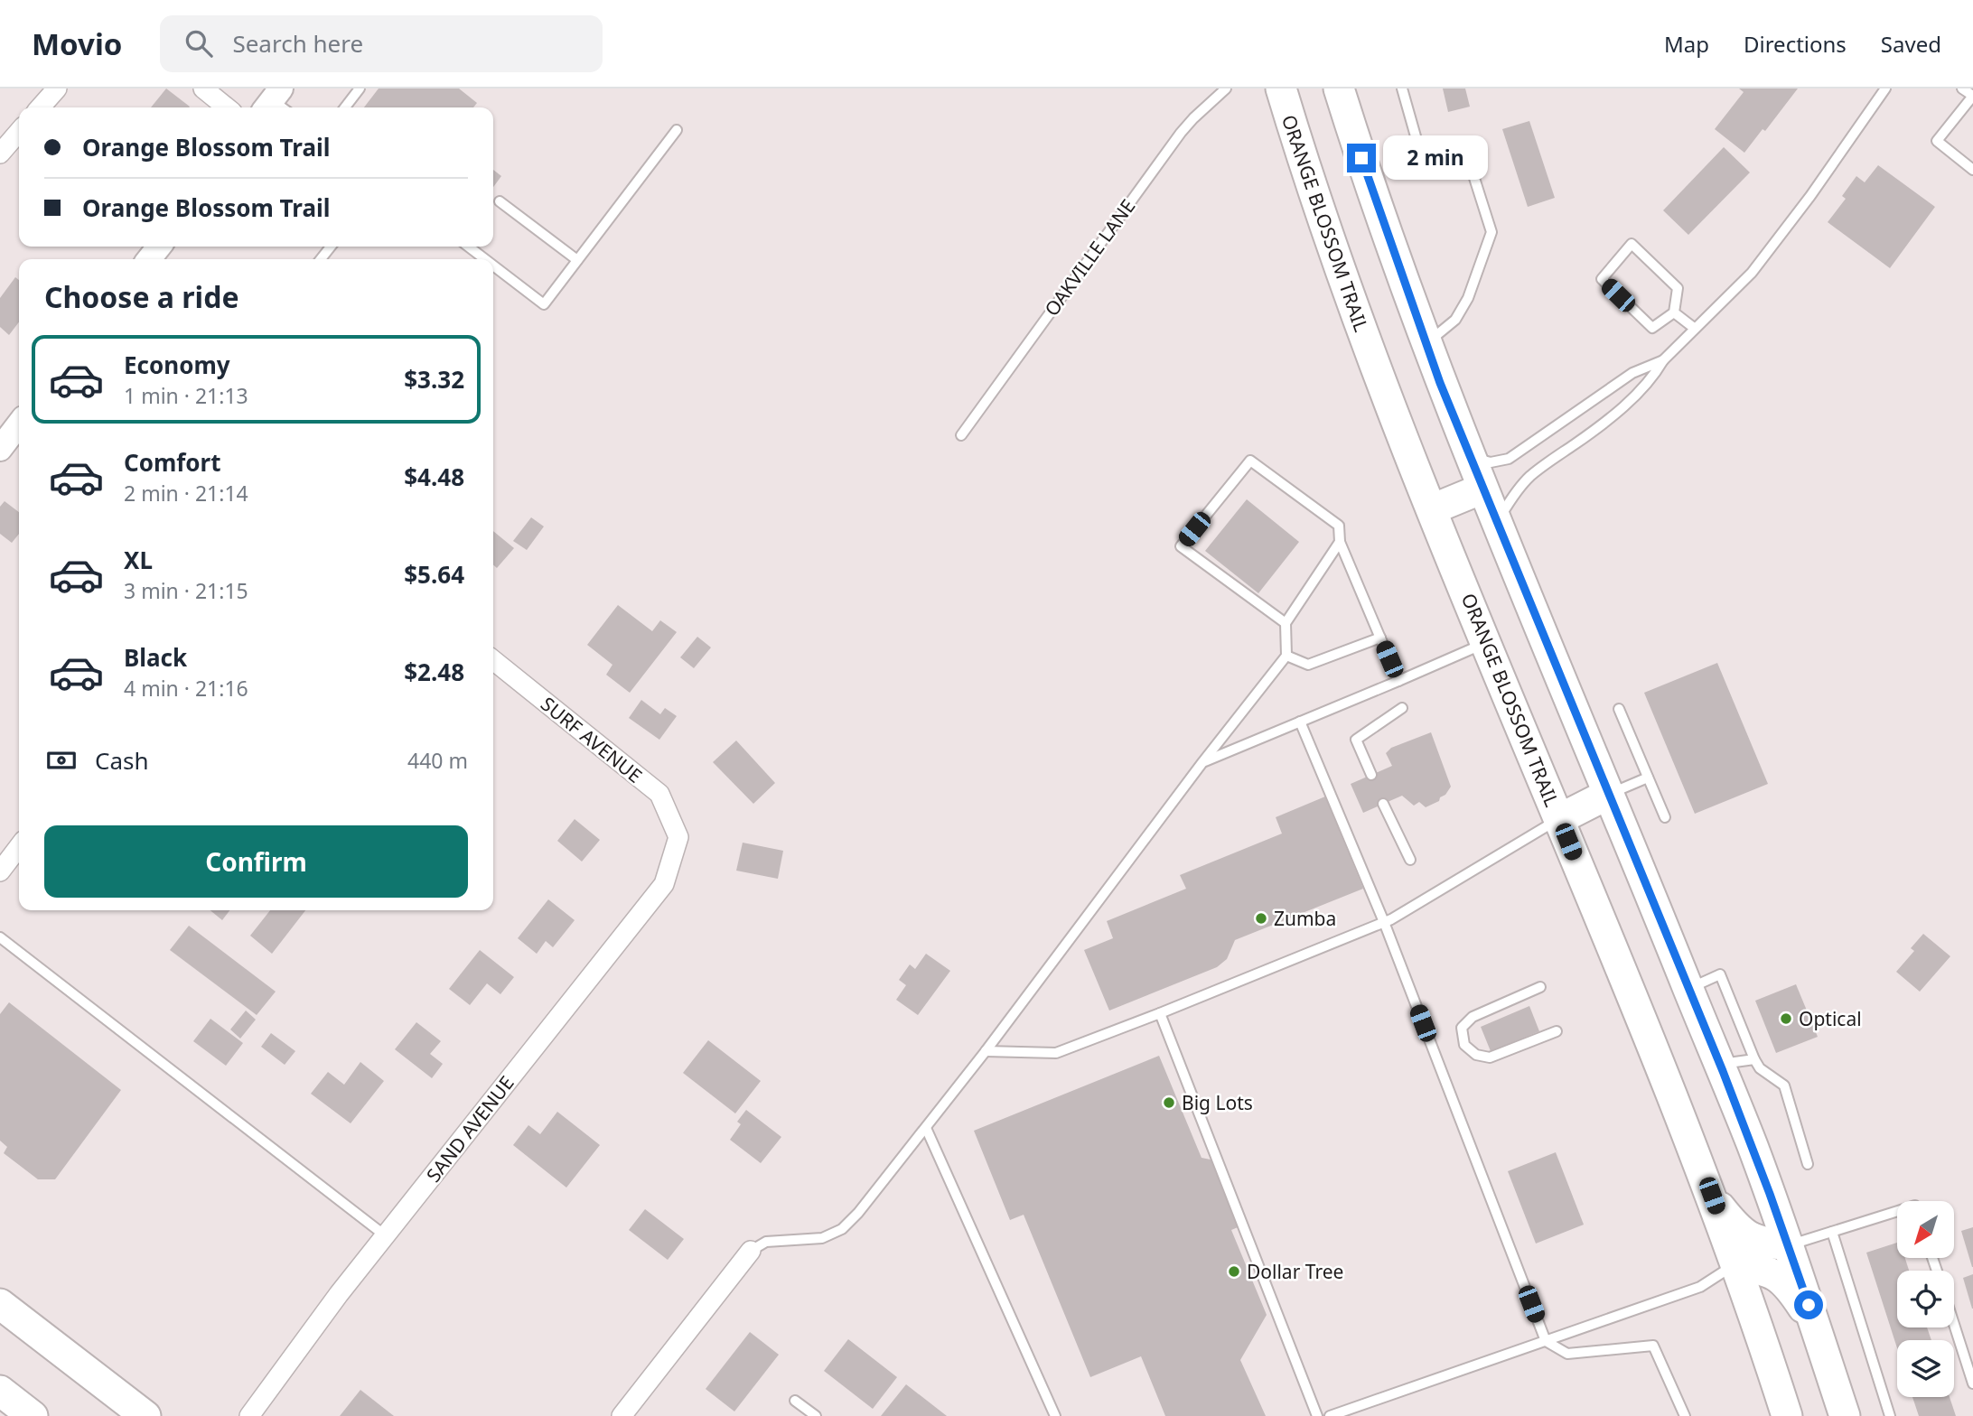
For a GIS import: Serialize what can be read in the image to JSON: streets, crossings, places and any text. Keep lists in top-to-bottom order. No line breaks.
{"streets":{"main road":["ORANGE BLOSSOM TRAIL"],"street":["SURF AVENUE","SAND AVENUE"],"lane":["OAKVILLE LANE"]},"crossings":[["SURF AVENUE","SAND AVENUE"]],"places":["Zumba","Optical","Big Lots","Dollar Tree"],"north":"bottom left","page":{"header":"Movio","search":"Search here","nav":["Map","Directions","Saved"],"banner":["Orange Blossom Trail","Orange Blossom Trail"],"bubble":"2 min","heading":"Choose a ride","list":[{"name":"Economy","note":"1 min · 21:13","value":"$3.32"},{"name":"Comfort","note":"2 min · 21:14","value":"$4.48"},{"name":"XL","note":"3 min · 21:15","value":"$5.64"},{"name":"Black","note":"4 min · 21:16","value":"$2.48"}],"pay":["Cash","440 m"],"buttons":"Confirm"}}
